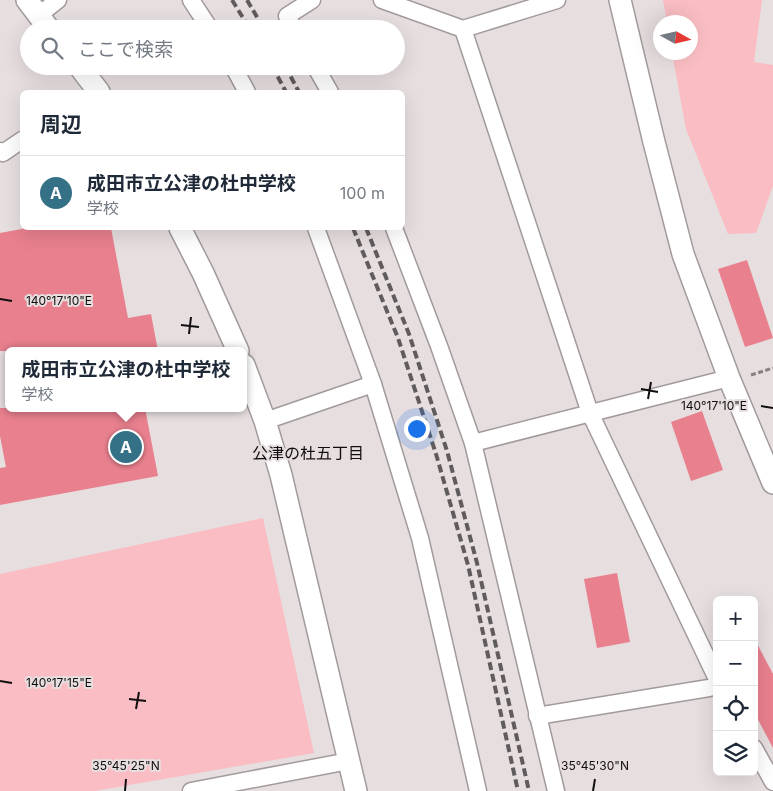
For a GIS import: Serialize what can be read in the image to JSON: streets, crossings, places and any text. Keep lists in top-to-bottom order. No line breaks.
{"districts":["公津の杜五丁目"],"north":"right","page":{"search":"ここで検索","heading":"周辺","list":[{"mark":"A","name":"成田市立公津の杜中学校","note":"学校","value":"100 m"}],"popup":["成田市立公津の杜中学校","学校"],"pins":"A","map_buttons":["+","−"]},"coordinates":["140°17'10\"E","140°17'15\"E","35°45'25\"N","35°45'30\"N"]}
